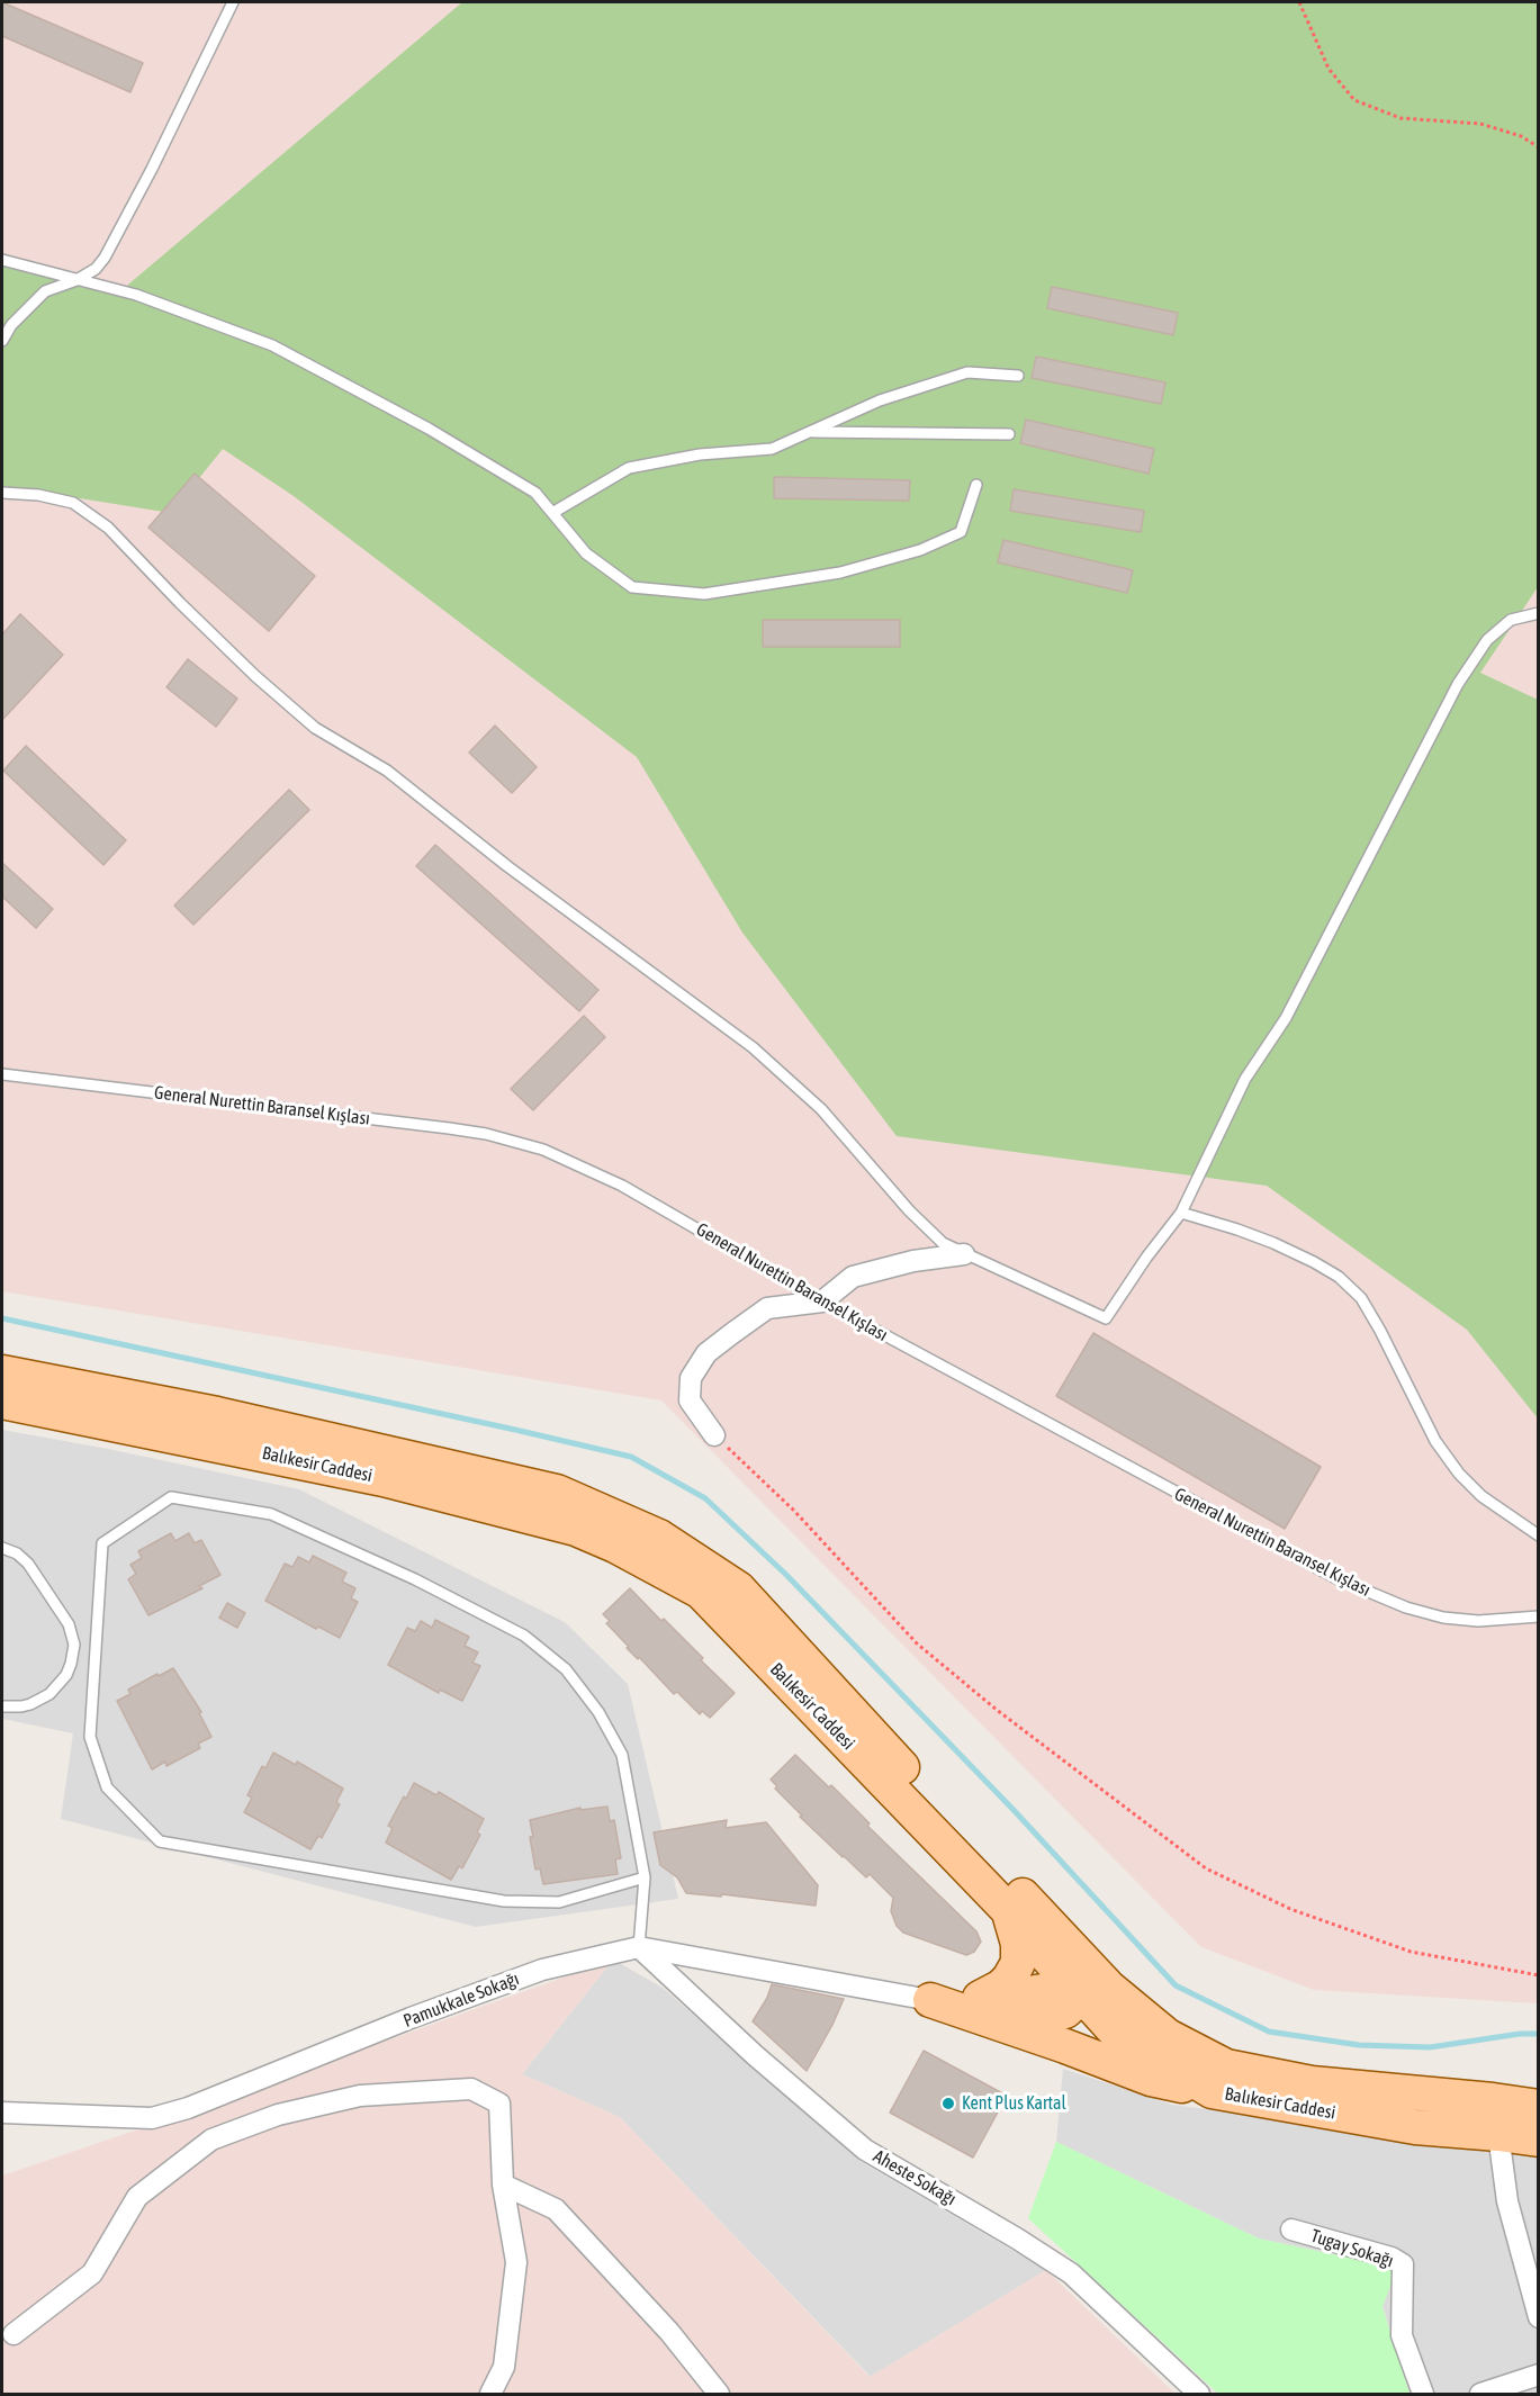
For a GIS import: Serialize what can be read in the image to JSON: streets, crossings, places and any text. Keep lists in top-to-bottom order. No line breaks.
{"streets":{"main road":["Balıkesir Caddesi"],"street":["Pamukkale Sokağı","Aheste Sokağı","Tugay Sokağı"],"lane":["General Nurettin Baransel Kışlası"]},"crossings":[["Pamukkale Sokağı","Aheste Sokağı"]],"places":["Kent Plus Kartal"]}
